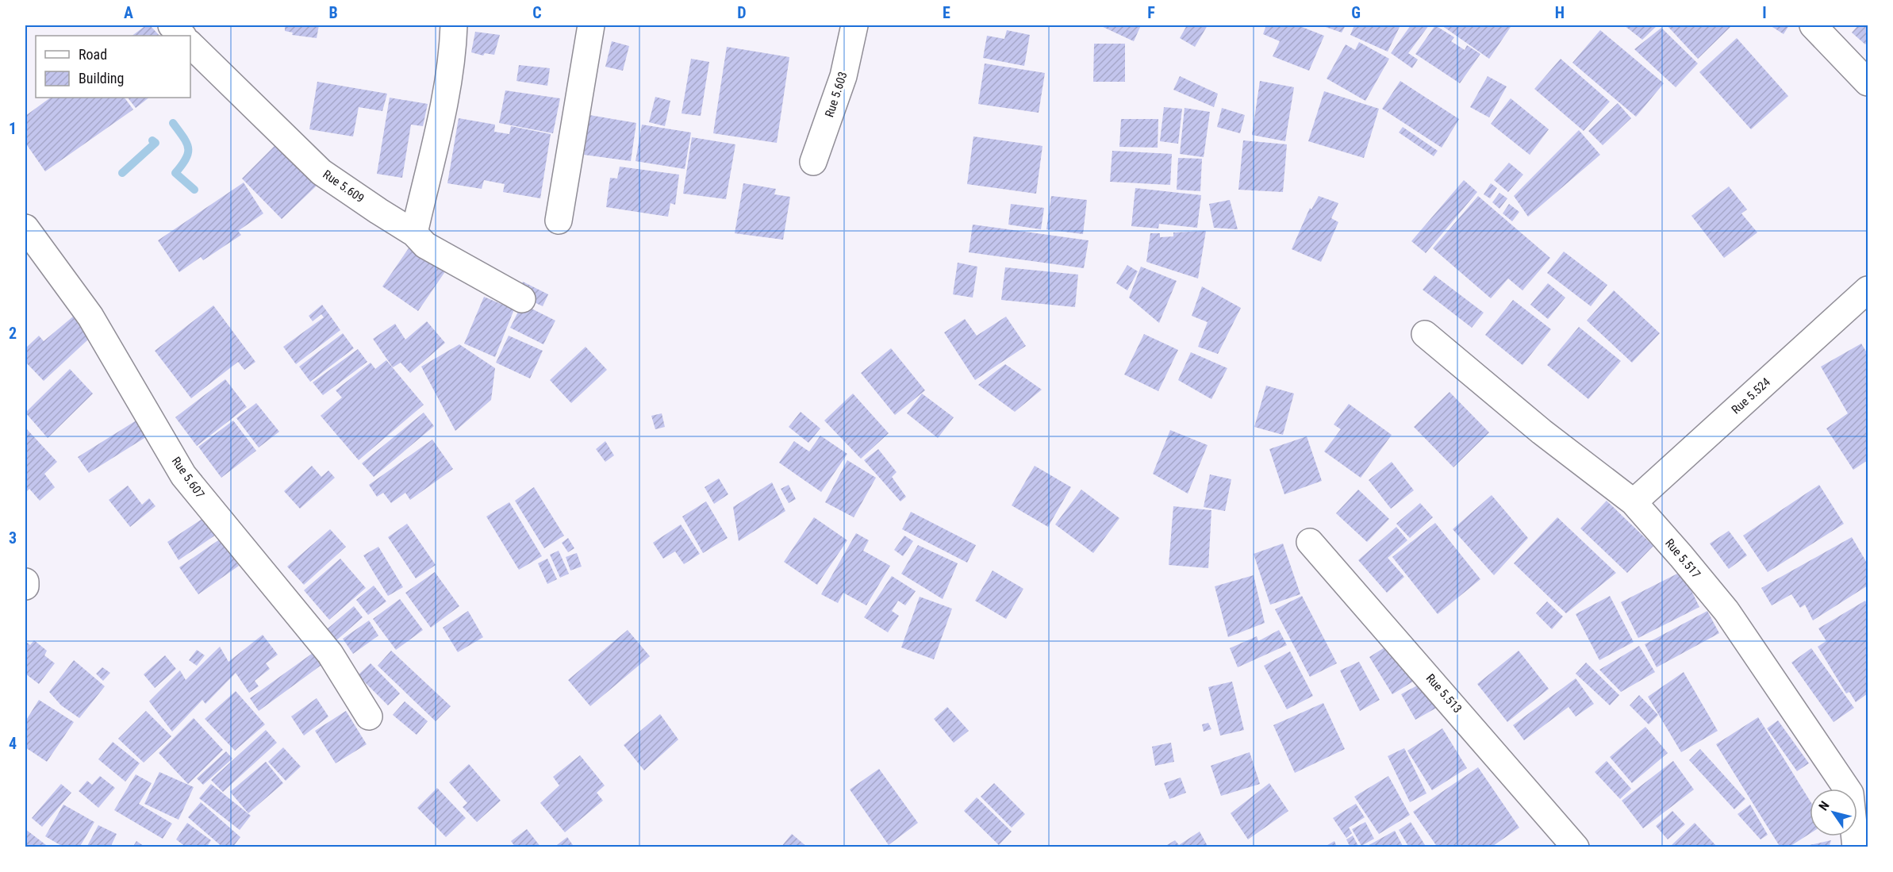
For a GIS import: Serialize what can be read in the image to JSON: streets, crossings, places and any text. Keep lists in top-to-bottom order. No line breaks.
{"streets":{"street":["Rue 5.603","Rue 5.609","Rue 5.524","Rue 5.607","Rue 5.517","Rue 5.513"]},"crossings":[["Rue 5.524","Rue 5.517"]],"legend":["Road","Building"],"north":"top left","grid":{"columns":["A","B","C","D","E","F","G","H","I"],"rows":["1","2","3","4"]}}
